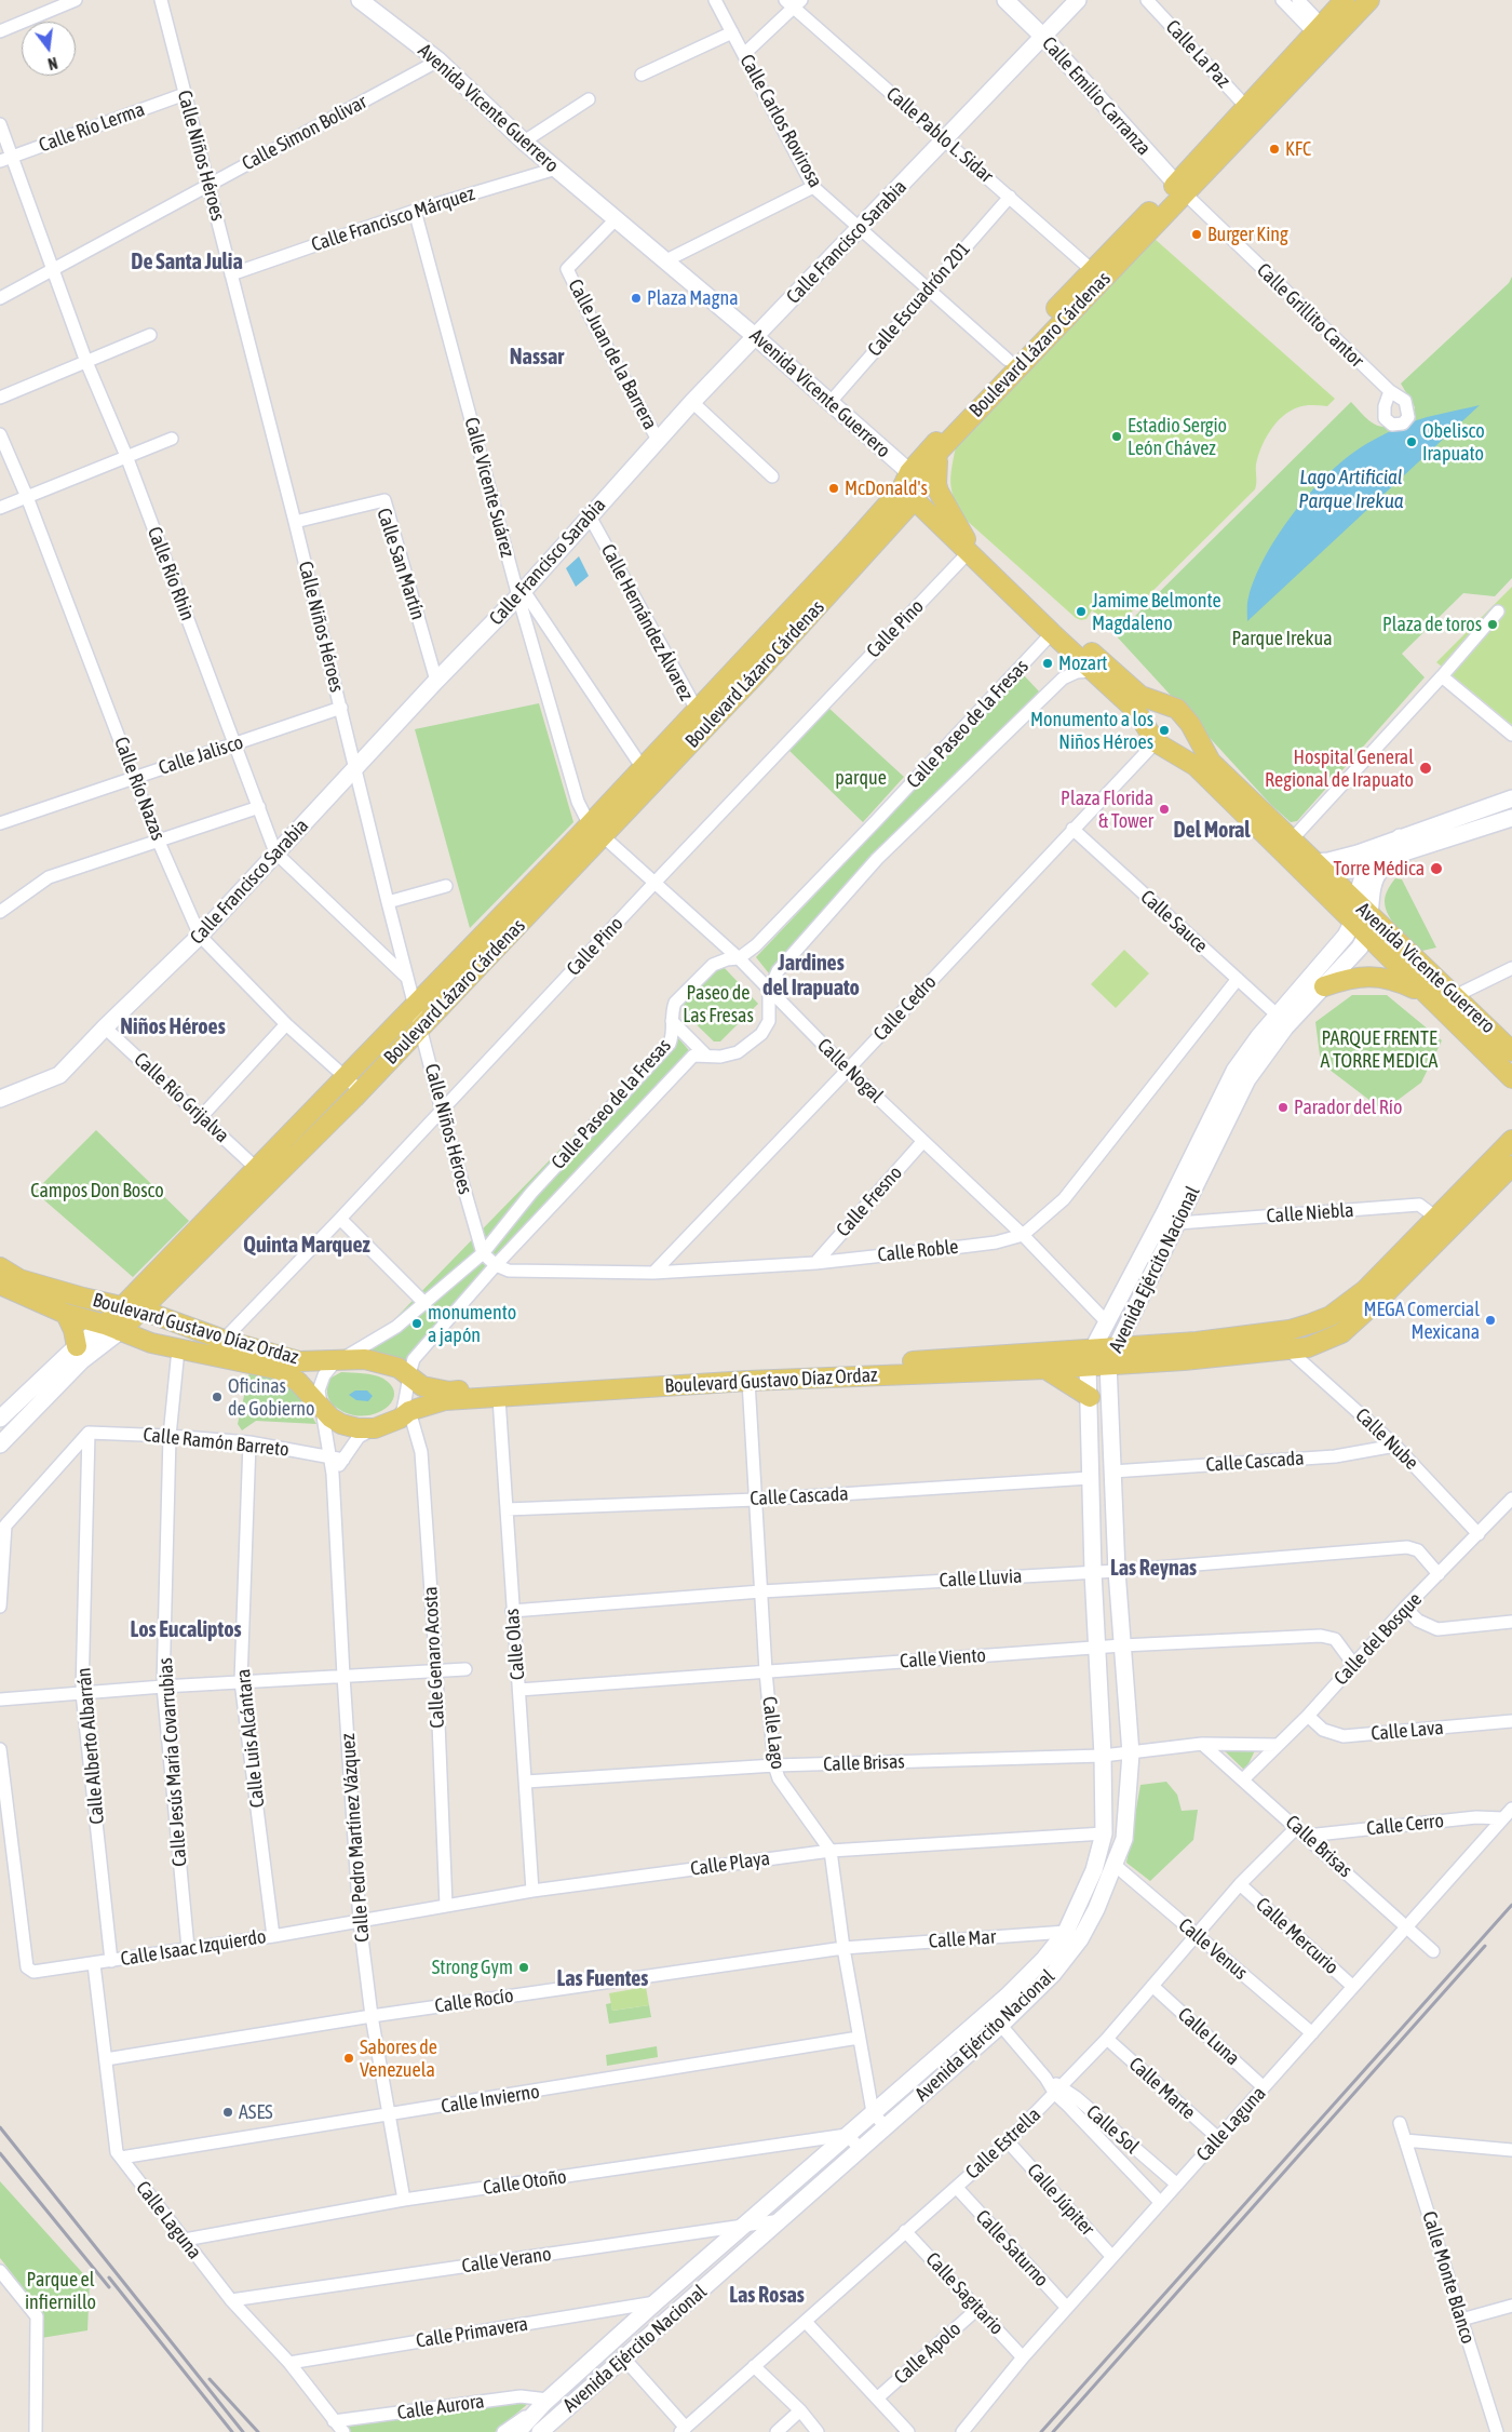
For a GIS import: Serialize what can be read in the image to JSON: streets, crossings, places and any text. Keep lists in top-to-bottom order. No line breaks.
{"streets":{"main road":["Calle Emilio Carranza","Avenida Vicente Guerrero","Calle Francisco Sarabia","Boulevard Lázaro Cárdenas","Avenida Ejército Nacional","Boulevard Gustavo Díaz Ordaz"],"street":["Calle La Paz","Calle Carlos Rovirosa","Calle Río Lerma","Calle Simon Bolivar","Calle Pablo L. Sidar","Calle Niños Héroes","Calle Francisco Márquez","Calle Escuadrón 201","Calle Grillito Cantor","Calle Juan de la Barrera","Calle Vicente Suárez","Calle San Martín","Calle Río Rhin","Calle Hernández Álvarez","Calle Pino","Calle Paseo de la Fresas","Calle Jalisco","Calle Río Nazas","Calle Sauce","Calle Cedro","Calle Nogal","Calle Río Grijalva","Calle Fresno","Calle Niebla","Calle Roble","Calle Nube","Calle Ramón Barreto","Calle Cascada","Calle Lluvia","Calle del Bosque","Calle Olas","Calle Genaro Acosta","Calle Viento","Calle Lava","Calle Lago","Calle Luis Alcántara","Calle Alberto Albarrán","Calle Jesús María Covarrubias","Calle Brisas","Calle Cerro","Calle Pedro Martínez Vázquez","Calle Playa","Calle Mercurio","Calle Mar","Calle Isaac Izquierdo","Calle Venus","Calle Rocío","Calle Luna","Calle Marte","Calle Invierno","Calle Laguna","Calle Sol","Calle Estrella","Calle Otoño","Calle Júpiter","Calle Saturno","Calle Verano","Calle Monte Blanco","Calle Sagitario","Calle Primavera","Calle Apolo","Calle Aurora"]},"crossings":[["Calle La Paz","Boulevard Lázaro Cárdenas"],["Calle Emilio Carranza","Calle Francisco Sarabia"],["Calle Emilio Carranza","Calle Grillito Cantor"],["Calle Emilio Carranza","Boulevard Lázaro Cárdenas"],["Avenida Vicente Guerrero","Calle Simon Bolivar"],["Avenida Vicente Guerrero","Calle Francisco Márquez"],["Avenida Vicente Guerrero","Calle Francisco Sarabia"],["Avenida Vicente Guerrero","Calle Escuadrón 201"],["Avenida Vicente Guerrero","Boulevard Lázaro Cárdenas"],["Avenida Vicente Guerrero","Calle Juan de la Barrera"],["Avenida Vicente Guerrero","Calle Pino"],["Avenida Vicente Guerrero","Calle Paseo de la Fresas"],["Avenida Vicente Guerrero","Calle Cedro"],["Avenida Vicente Guerrero","Avenida Ejército Nacional"],["Calle Carlos Rovirosa","Calle Francisco Sarabia"],["Calle Carlos Rovirosa","Calle Escuadrón 201"],["Calle Carlos Rovirosa","Boulevard Lázaro Cárdenas"],["Calle Río Lerma","Calle Niños Héroes"],["Calle Río Lerma","Calle Río Rhin"],["Calle Simon Bolivar","Calle Niños Héroes"],["Calle Simon Bolivar","Calle Río Rhin"],["Calle Pablo L. Sidar","Calle Francisco Sarabia"],["Calle Pablo L. Sidar","Calle Escuadrón 201"],["Calle Pablo L. Sidar","Boulevard Lázaro Cárdenas"],["Calle Niños Héroes","Calle Francisco Márquez"],["Calle Niños Héroes","Calle Francisco Sarabia"],["Calle Niños Héroes","Boulevard Lázaro Cárdenas"],["Calle Niños Héroes","Calle San Martín"],["Calle Niños Héroes","Calle Río Rhin"],["Calle Niños Héroes","Calle Pino"],["Calle Niños Héroes","Calle Paseo de la Fresas"],["Calle Niños Héroes","Calle Jalisco"],["Calle Niños Héroes","Calle Roble"],["Calle Francisco Márquez","Calle Vicente Suárez"],["Calle Francisco Sarabia","Calle Juan de la Barrera"],["Calle Francisco Sarabia","Calle Vicente Suárez"],["Calle Francisco Sarabia","Calle San Martín"],["Calle Francisco Sarabia","Calle Río Rhin"],["Calle Francisco Sarabia","Calle Hernández Álvarez"],["Calle Francisco Sarabia","Calle Río Nazas"],["Calle Francisco Sarabia","Calle Río Grijalva"],["Calle Grillito Cantor","Boulevard Lázaro Cárdenas"],["Boulevard Lázaro Cárdenas","Calle Vicente Suárez"],["Boulevard Lázaro Cárdenas","Calle Hernández Álvarez"],["Boulevard Lázaro Cárdenas","Calle Río Nazas"],["Boulevard Lázaro Cárdenas","Calle Nogal"],["Boulevard Lázaro Cárdenas","Calle Río Grijalva"],["Boulevard Lázaro Cárdenas","Boulevard Gustavo Díaz Ordaz"],["Calle Vicente Suárez","Calle Nogal"],["Calle Río Rhin","Calle Jalisco"],["Calle Pino","Calle Nogal"],["Calle Pino","Boulevard Gustavo Díaz Ordaz"],["Calle Paseo de la Fresas","Calle Nogal"],["Calle Paseo de la Fresas","Calle Roble"],["Calle Paseo de la Fresas","Boulevard Gustavo Díaz Ordaz"],["Calle Paseo de la Fresas","Calle Genaro Acosta"],["Calle Paseo de la Fresas","Calle Pedro Martínez Vázquez"],["Calle Jalisco","Calle Río Nazas"],["Calle Sauce","Calle Cedro"],["Calle Sauce","Calle Roble"],["Calle Sauce","Avenida Ejército Nacional"],["Calle Cedro","Calle Nogal"],["Calle Cedro","Calle Roble"],["Calle Nogal","Calle Fresno"],["Calle Nogal","Calle Roble"],["Calle Nogal","Avenida Ejército Nacional"],["Calle Fresno","Calle Roble"],["Calle Niebla","Avenida Ejército Nacional"],["Calle Niebla","Boulevard Gustavo Díaz Ordaz"],["Avenida Ejército Nacional","Boulevard Gustavo Díaz Ordaz"],["Avenida Ejército Nacional","Calle Cascada"],["Avenida Ejército Nacional","Calle Lluvia"],["Avenida Ejército Nacional","Calle Viento"],["Avenida Ejército Nacional","Calle Lago"],["Avenida Ejército Nacional","Calle Brisas"],["Avenida Ejército Nacional","Calle Playa"],["Avenida Ejército Nacional","Calle Mar"],["Avenida Ejército Nacional","Calle Venus"],["Avenida Ejército Nacional","Calle Sol"],["Avenida Ejército Nacional","Calle Otoño"],["Avenida Ejército Nacional","Calle Verano"],["Avenida Ejército Nacional","Calle Primavera"],["Avenida Ejército Nacional","Calle Aurora"],["Boulevard Gustavo Díaz Ordaz","Calle Nube"],["Boulevard Gustavo Díaz Ordaz","Calle Olas"],["Boulevard Gustavo Díaz Ordaz","Calle Genaro Acosta"],["Boulevard Gustavo Díaz Ordaz","Calle Lago"],["Boulevard Gustavo Díaz Ordaz","Calle Jesús María Covarrubias"],["Boulevard Gustavo Díaz Ordaz","Calle Pedro Martínez Vázquez"],["Calle Nube","Calle Cascada"],["Calle Nube","Calle del Bosque"],["Calle Ramón Barreto","Calle Luis Alcántara"],["Calle Ramón Barreto","Calle Alberto Albarrán"],["Calle Ramón Barreto","Calle Jesús María Covarrubias"],["Calle Ramón Barreto","Calle Pedro Martínez Vázquez"],["Calle Cascada","Calle Olas"],["Calle Cascada","Calle Lago"],["Calle Lluvia","Calle del Bosque"],["Calle Lluvia","Calle Olas"],["Calle Lluvia","Calle Lago"],["Calle del Bosque","Calle Viento"],["Calle del Bosque","Calle Lava"],["Calle del Bosque","Calle Brisas"],["Calle Olas","Calle Viento"],["Calle Olas","Calle Brisas"],["Calle Olas","Calle Playa"],["Calle Genaro Acosta","Calle Pedro Martínez Vázquez"],["Calle Genaro Acosta","Calle Playa"],["Calle Viento","Calle Lago"],["Calle Lago","Calle Brisas"],["Calle Lago","Calle Playa"],["Calle Lago","Calle Mar"],["Calle Lago","Calle Rocío"],["Calle Lago","Calle Invierno"],["Calle Luis Alcántara","Calle Isaac Izquierdo"],["Calle Alberto Albarrán","Calle Isaac Izquierdo"],["Calle Jesús María Covarrubias","Calle Isaac Izquierdo"],["Calle Brisas","Calle Cerro"],["Calle Brisas","Calle Laguna"],["Calle Brisas","Calle Estrella"],["Calle Cerro","Calle Laguna"],["Calle Pedro Martínez Vázquez","Calle Playa"],["Calle Pedro Martínez Vázquez","Calle Isaac Izquierdo"],["Calle Pedro Martínez Vázquez","Calle Rocío"],["Calle Pedro Martínez Vázquez","Calle Invierno"],["Calle Pedro Martínez Vázquez","Calle Otoño"],["Calle Playa","Calle Isaac Izquierdo"],["Calle Mercurio","Calle Laguna"],["Calle Mercurio","Calle Estrella"],["Calle Mar","Calle Rocío"],["Calle Isaac Izquierdo","Calle Laguna"],["Calle Venus","Calle Laguna"],["Calle Venus","Calle Estrella"],["Calle Rocío","Calle Laguna"],["Calle Luna","Calle Laguna"],["Calle Luna","Calle Estrella"],["Calle Marte","Calle Laguna"],["Calle Marte","Calle Estrella"],["Calle Invierno","Calle Laguna"],["Calle Laguna","Calle Sol"],["Calle Laguna","Calle Otoño"],["Calle Laguna","Calle Júpiter"],["Calle Laguna","Calle Saturno"],["Calle Laguna","Calle Verano"],["Calle Laguna","Calle Sagitario"],["Calle Laguna","Calle Primavera"],["Calle Laguna","Calle Aurora"],["Calle Sol","Calle Estrella"],["Calle Estrella","Calle Júpiter"],["Calle Estrella","Calle Saturno"],["Calle Estrella","Calle Sagitario"],["Calle Sagitario","Calle Apolo"]],"districts":["De Santa Julia","Nassar","Del Moral","Jardines del Irapuato","Niños Héroes","Quinta Marquez","Las Reynas","Los Eucaliptos","Las Fuentes","Las Rosas"],"water":["Lago Artificial Parque Irekua"],"parks":["Parque Irekua","parque","Paseo de Las Fresas","PARQUE FRENTE A TORRE MEDICA","Campos Don Bosco","Parque el infiernillo"],"places":["KFC","Burger King","Plaza Magna","Estadio Sergio León Chávez","Obelisco Irapuato","McDonald's","Jamime Belmonte Magdaleno","Plaza de toros","Mozart","Monumento a los Niños Héroes","Hospital General Regional de Irapuato","Plaza Florida & Tower","Torre Médica","Parador del Río","MEGA Comercial Mexicana","monumento a japón","Oficinas de Gobierno","Strong Gym","Sabores de Venezuela","ASES"],"north":"bottom"}
